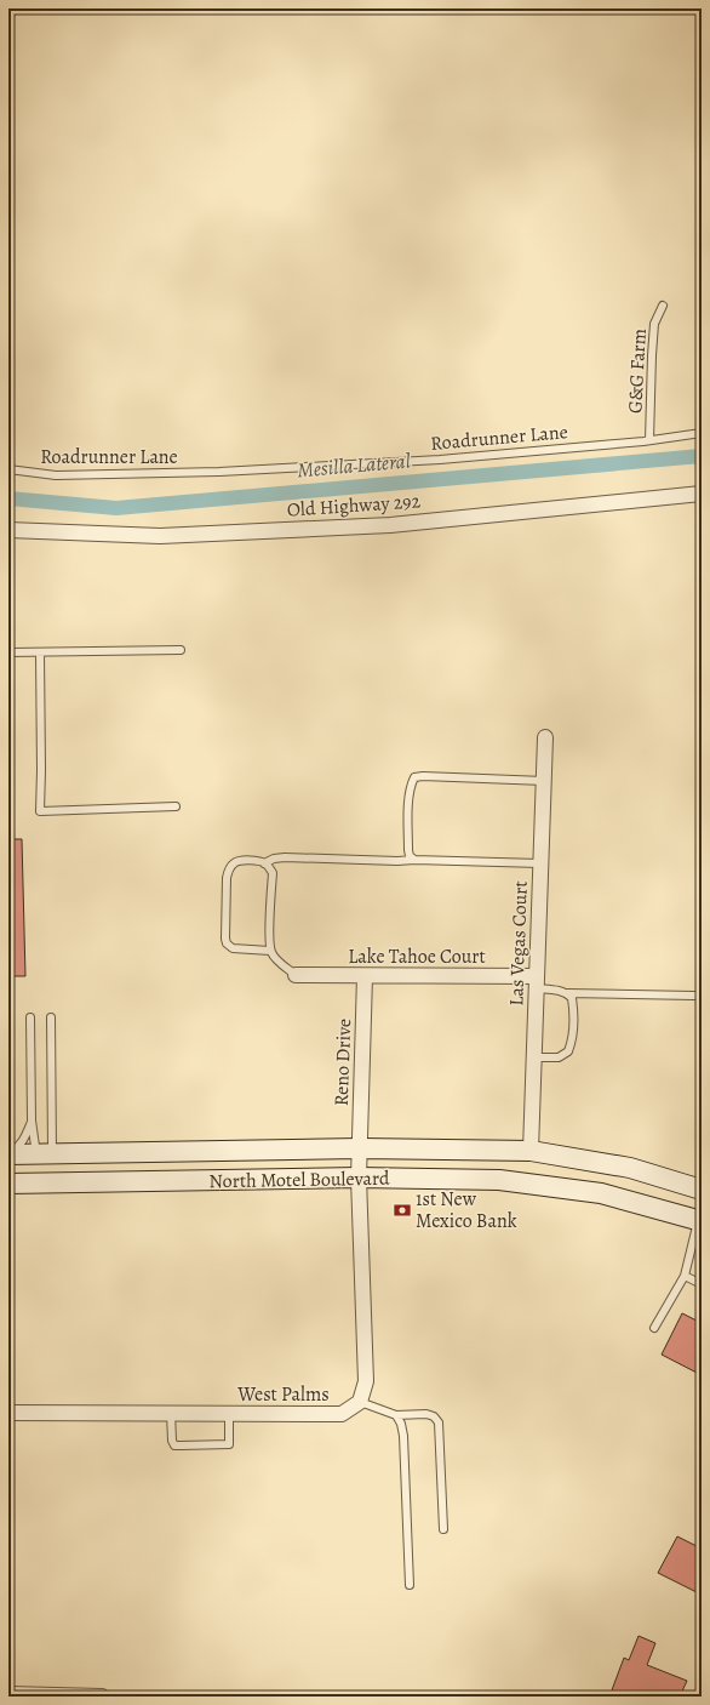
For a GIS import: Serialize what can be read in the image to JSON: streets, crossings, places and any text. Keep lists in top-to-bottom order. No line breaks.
{"streets":{"main road":["North Motel Boulevard"],"street":["Old Highway 292","Las Vegas Court","Lake Tahoe Court","Reno Drive","West Palms"],"lane":["G&G Farm","Roadrunner Lane"]},"crossings":[["G&G Farm","Roadrunner Lane"],["Las Vegas Court","Lake Tahoe Court"],["Las Vegas Court","North Motel Boulevard"],["Lake Tahoe Court","Reno Drive"],["Reno Drive","North Motel Boulevard"]],"water":["Mesilla Lateral"],"places":{"bank":["1st New Mexico Bank"]}}
